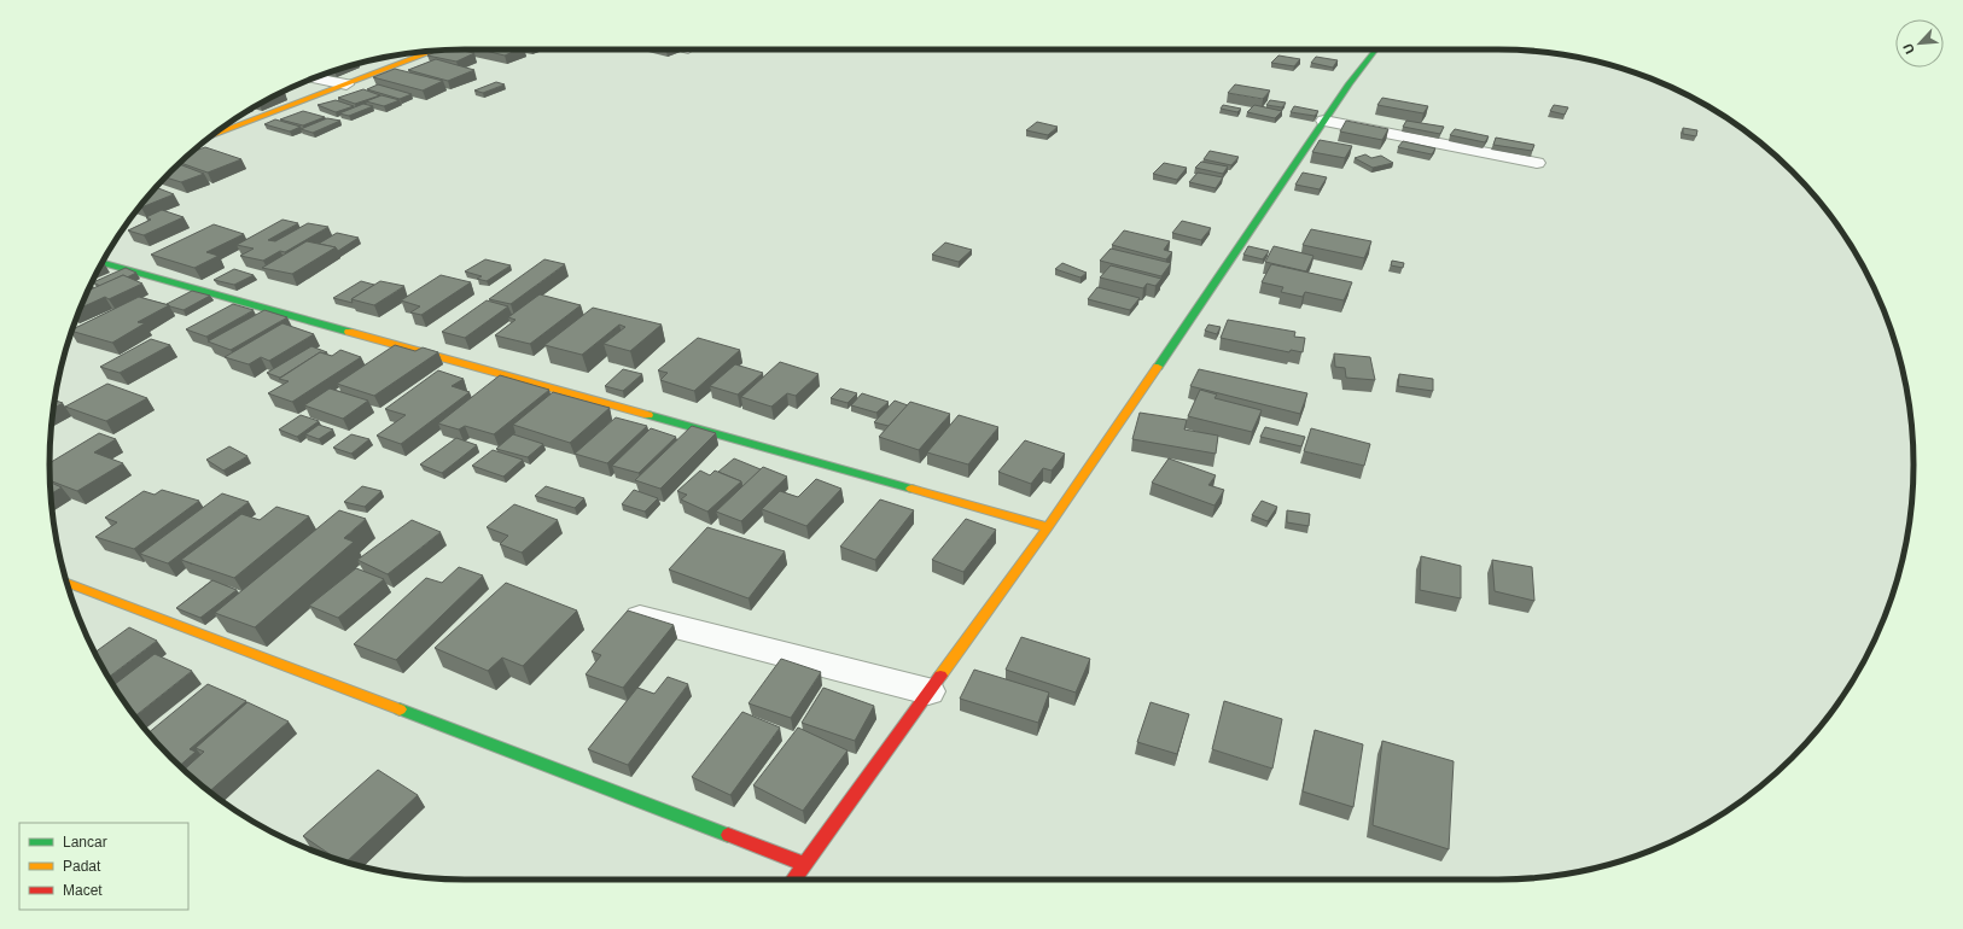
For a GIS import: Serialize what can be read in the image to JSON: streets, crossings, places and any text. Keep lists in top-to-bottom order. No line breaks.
{"legend":["Lancar","Padat","Macet"],"north":"bottom left"}
